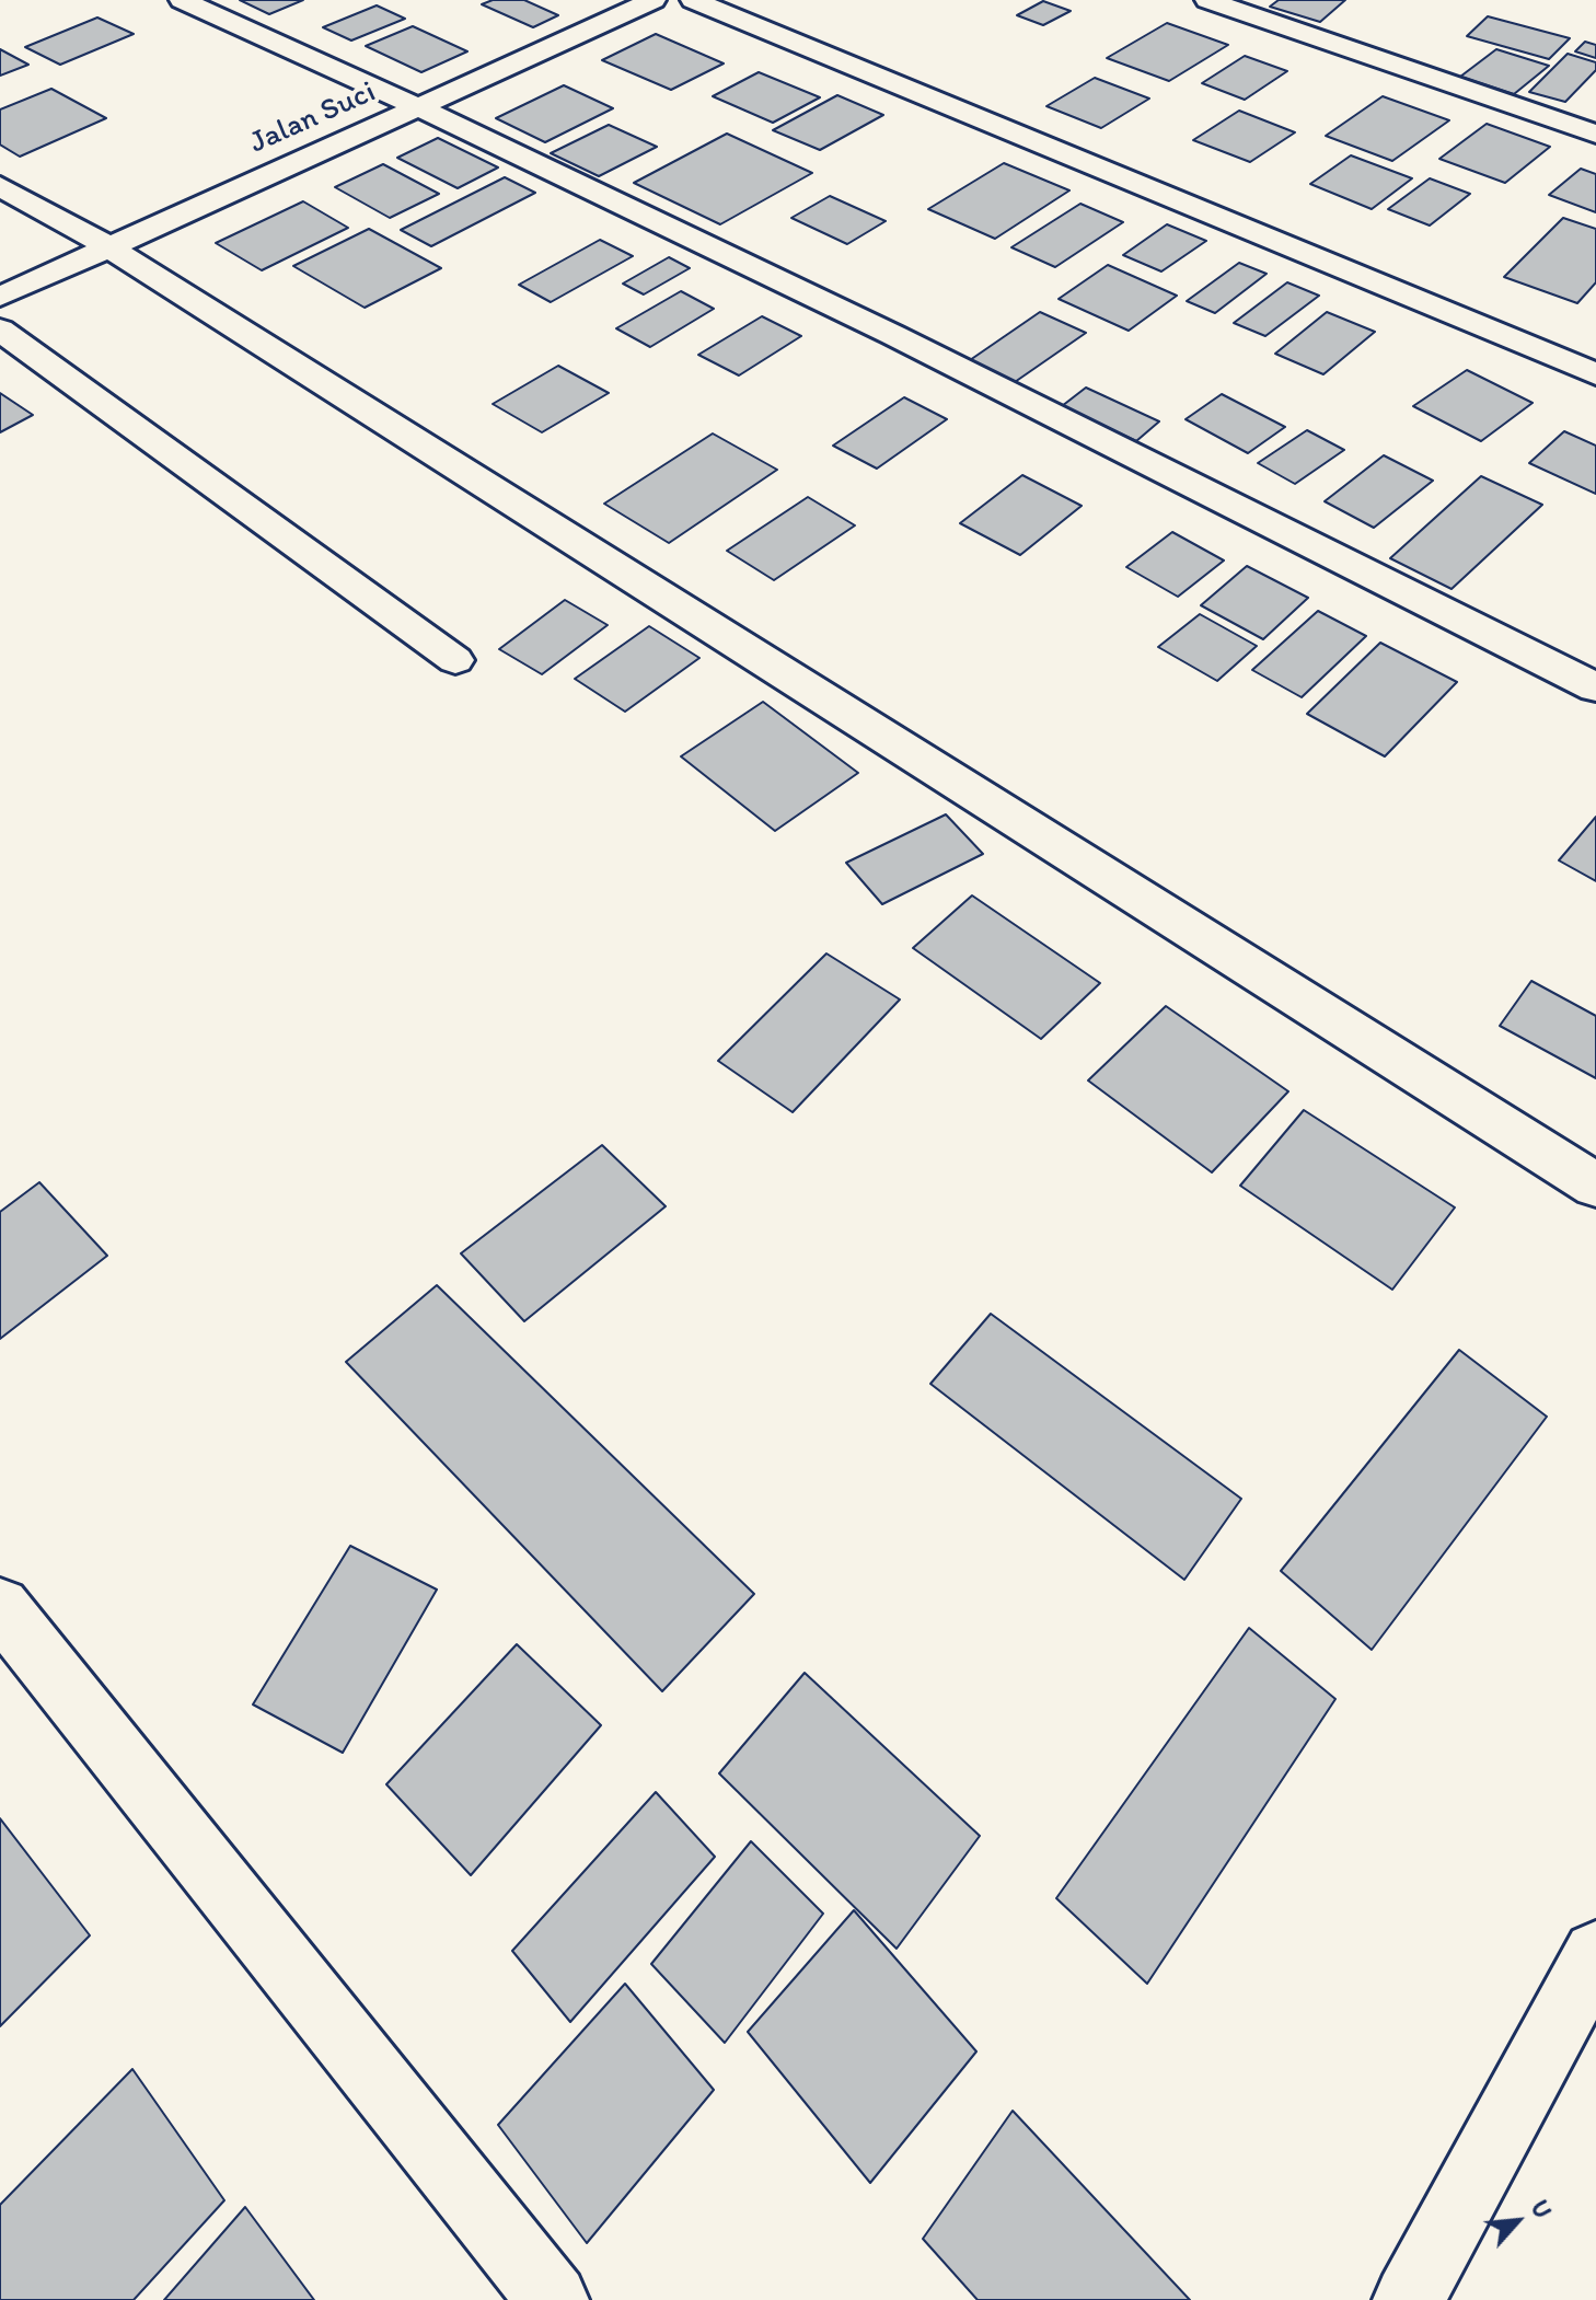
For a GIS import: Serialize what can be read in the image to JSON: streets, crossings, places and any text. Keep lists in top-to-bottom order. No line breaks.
{"streets":{"street":["Jalan Suci"]},"north":"top right"}
